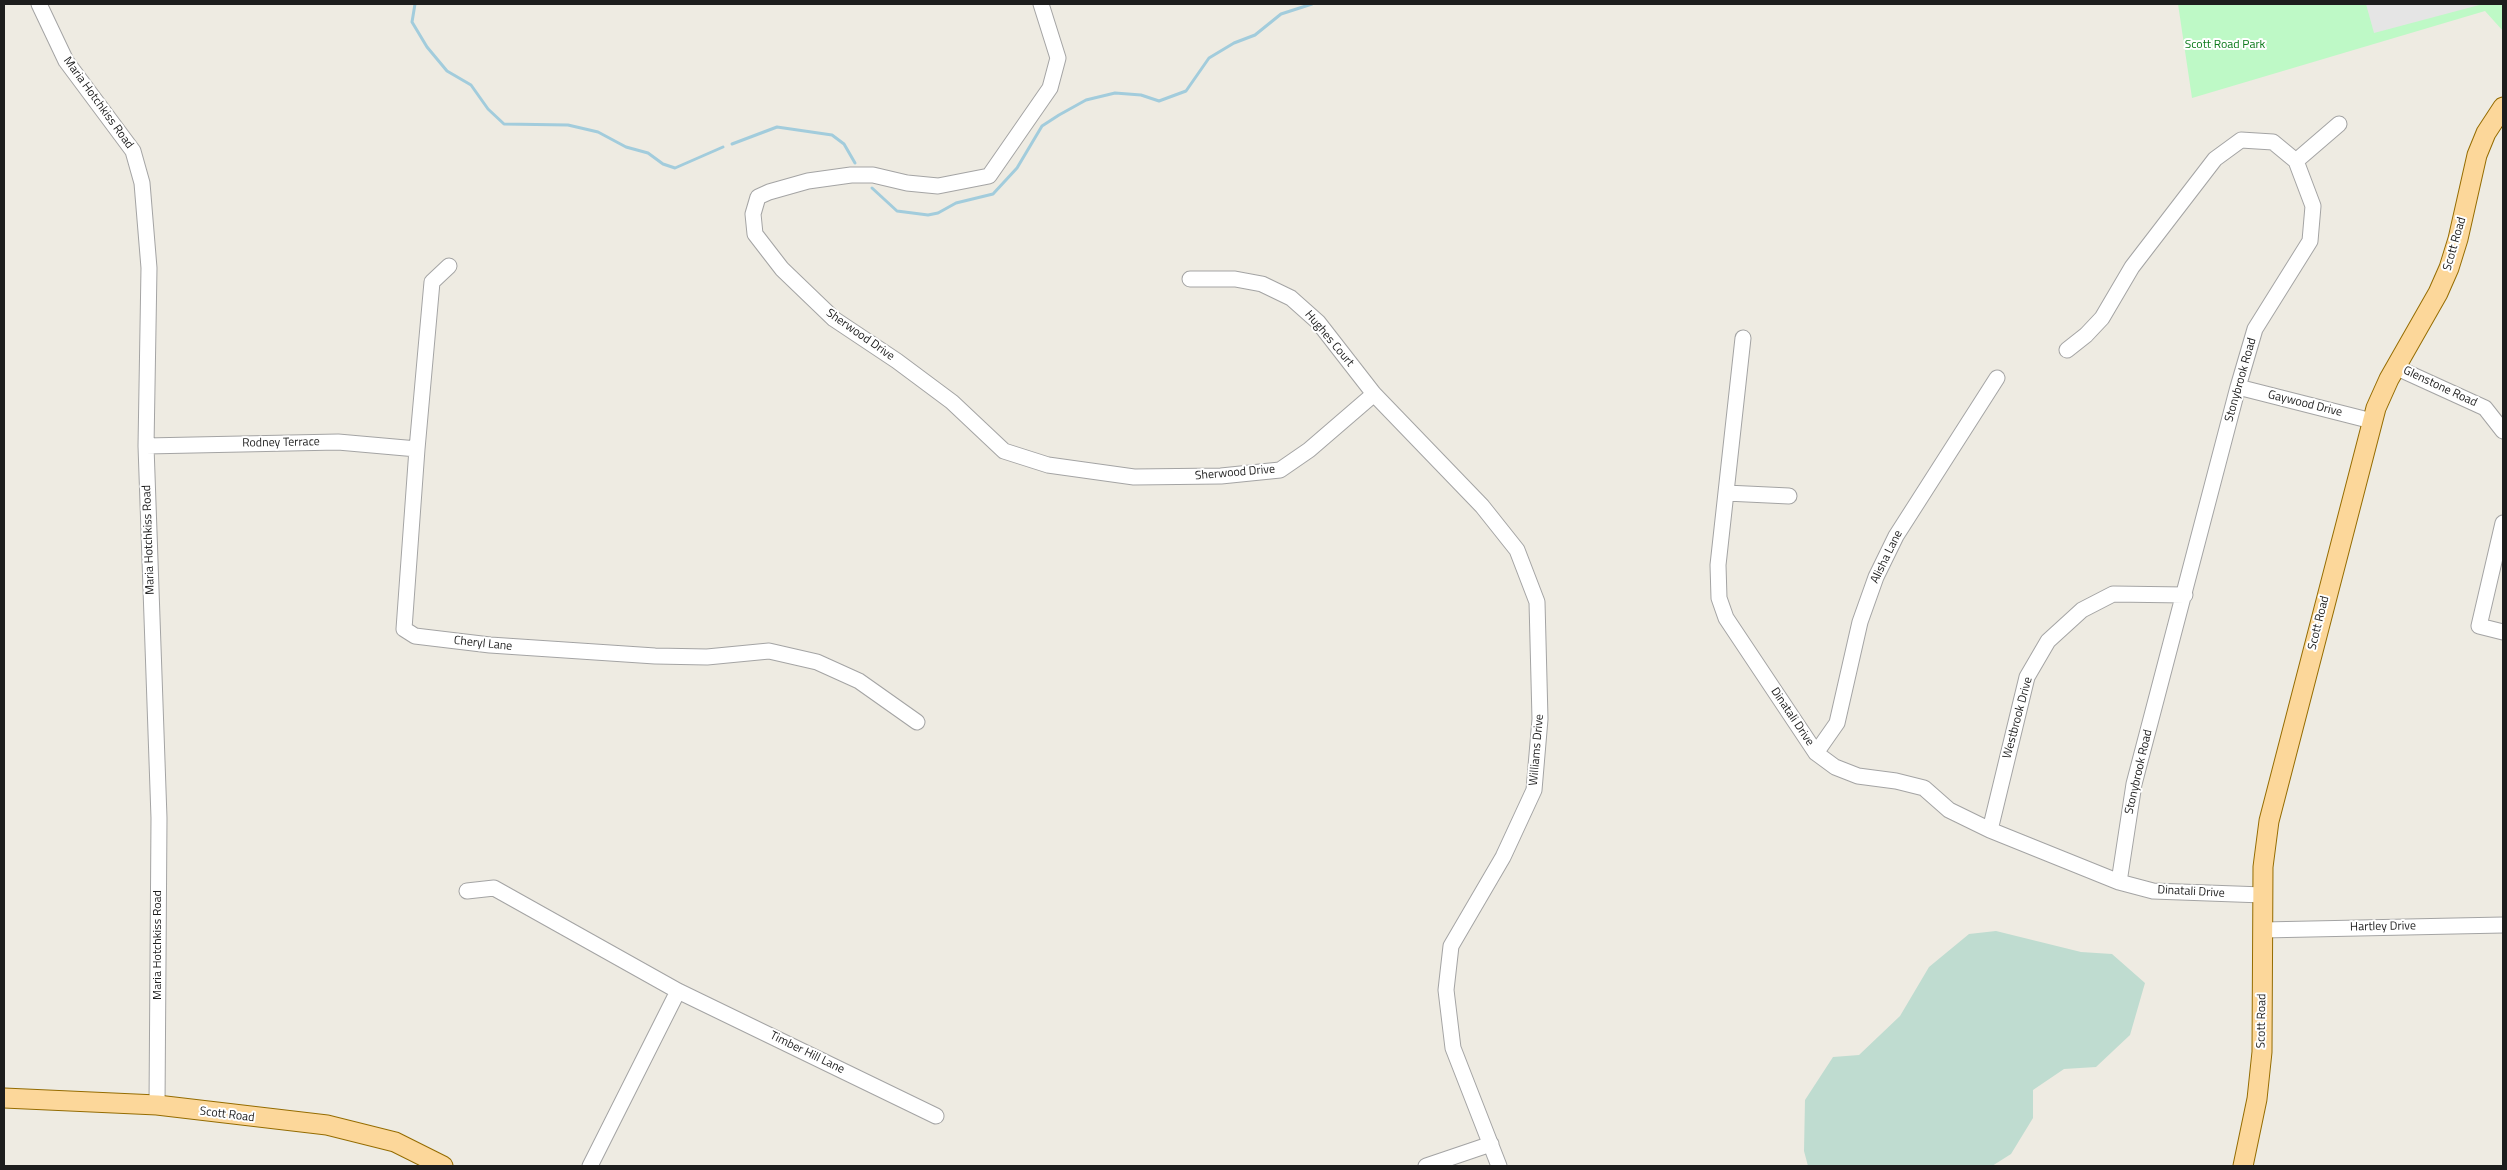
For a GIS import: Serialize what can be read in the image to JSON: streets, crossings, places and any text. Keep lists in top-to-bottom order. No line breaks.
{"streets":{"main road":["Scott Road"],"street":["Maria Hotchkiss Road","Sherwood Drive","Hughes Court","Stonybrook Road","Glenstone Road","Gaywood Drive","Rodney Terrace","Alisha Lane","Cheryl Lane","Dinatali Drive","Westbrook Drive","Williams Drive","Hartley Drive","Timber Hill Lane"]},"crossings":[["Maria Hotchkiss Road","Scott Road"],["Maria Hotchkiss Road","Rodney Terrace"],["Scott Road","Glenstone Road"],["Scott Road","Gaywood Drive"],["Scott Road","Dinatali Drive"],["Scott Road","Hartley Drive"],["Sherwood Drive","Hughes Court"],["Sherwood Drive","Williams Drive"],["Hughes Court","Williams Drive"],["Stonybrook Road","Gaywood Drive"],["Stonybrook Road","Dinatali Drive"],["Stonybrook Road","Westbrook Drive"],["Rodney Terrace","Cheryl Lane"],["Alisha Lane","Dinatali Drive"],["Dinatali Drive","Westbrook Drive"]],"parks":["Scott Road Park"]}
